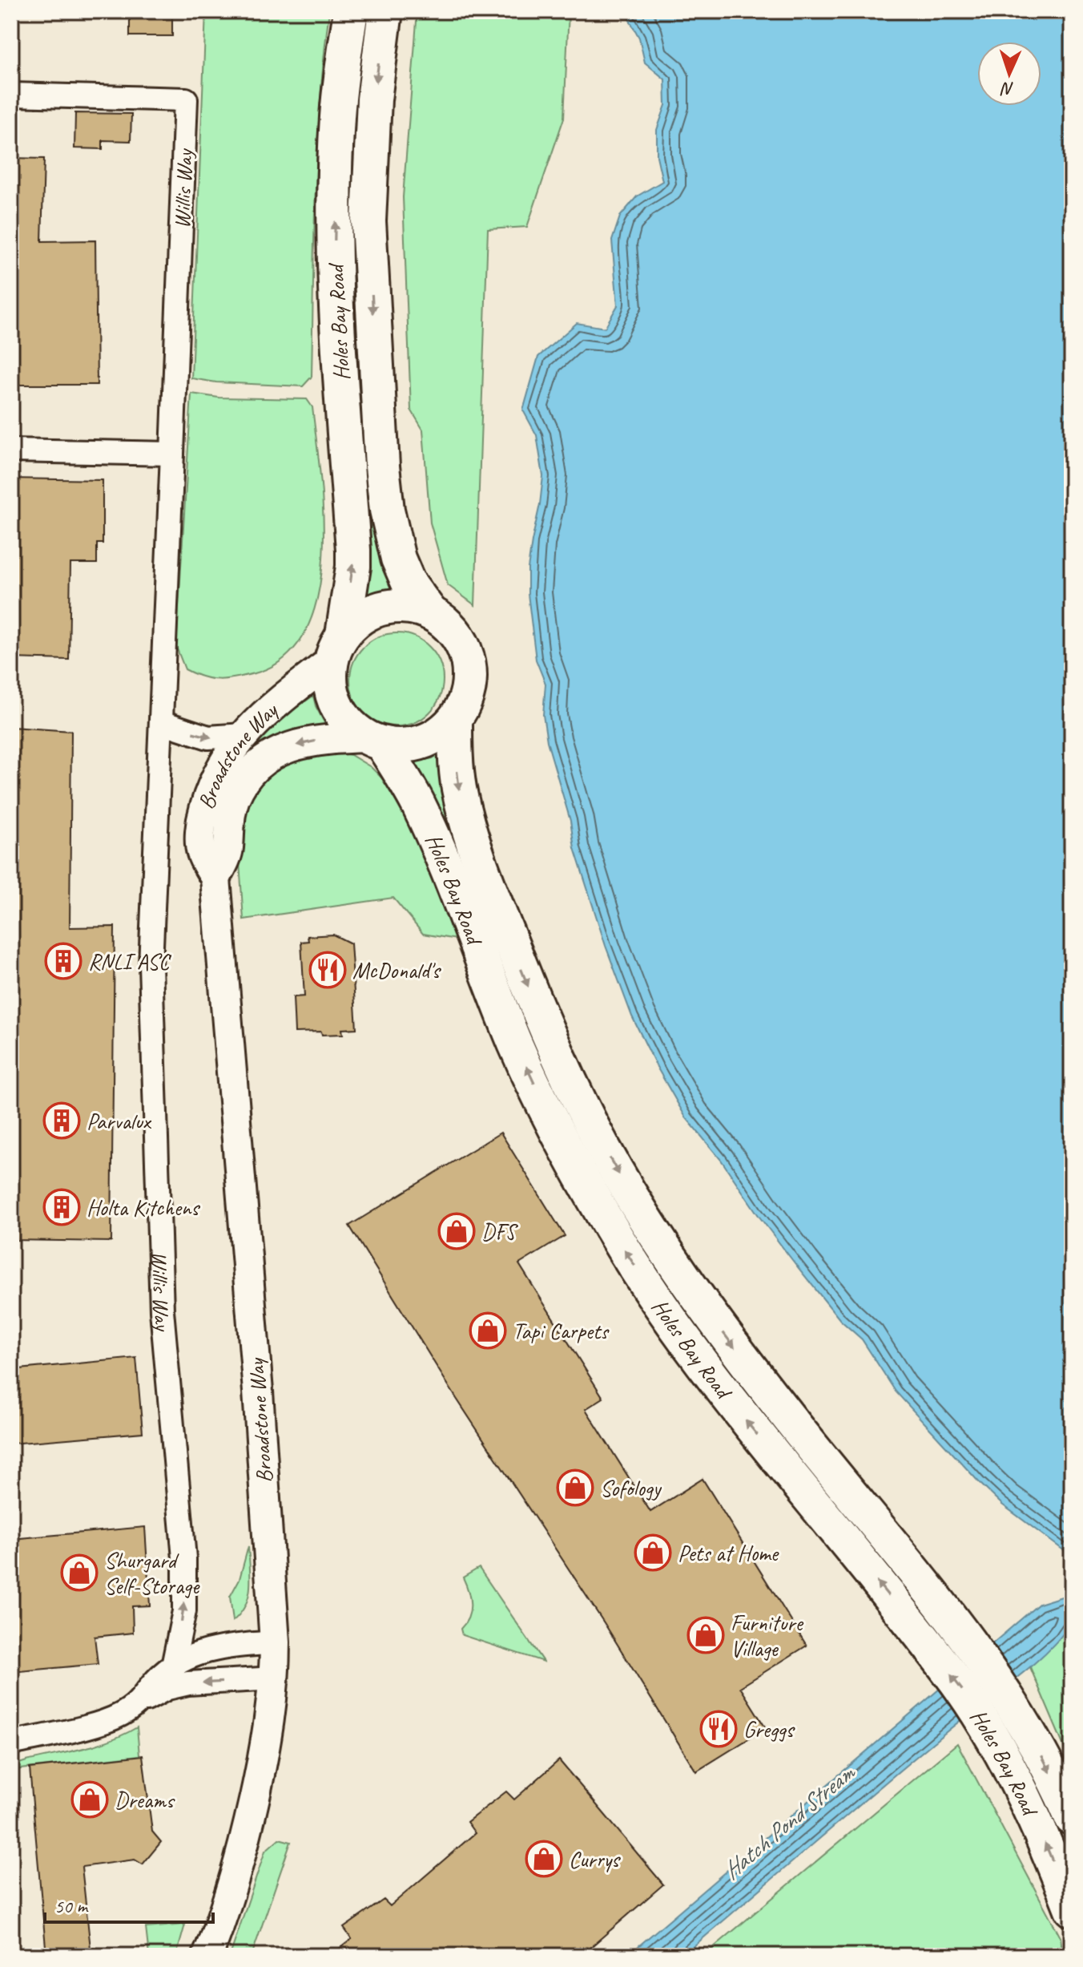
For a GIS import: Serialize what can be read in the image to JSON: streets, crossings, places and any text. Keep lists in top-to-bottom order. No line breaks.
{"streets":{"highway":["Holes Bay Road"],"main road":["Broadstone Way"],"street":["Willis Way"]},"crossings":[["Holes Bay Road","Broadstone Way"]],"one_way":["Willis Way"],"water":["Hatch Pond Stream"],"places":{"building":["RNLI ASC","Parvalux","Holta Kitchens"],"restaurant":["McDonald's","Greggs"],"shop":["DFS","Tapi Carpets","Sofology","Pets at Home","Shurgard Self-Storage","Furniture Village","Dreams","Currys"]},"scale_bar":"50 m","north":"bottom"}
